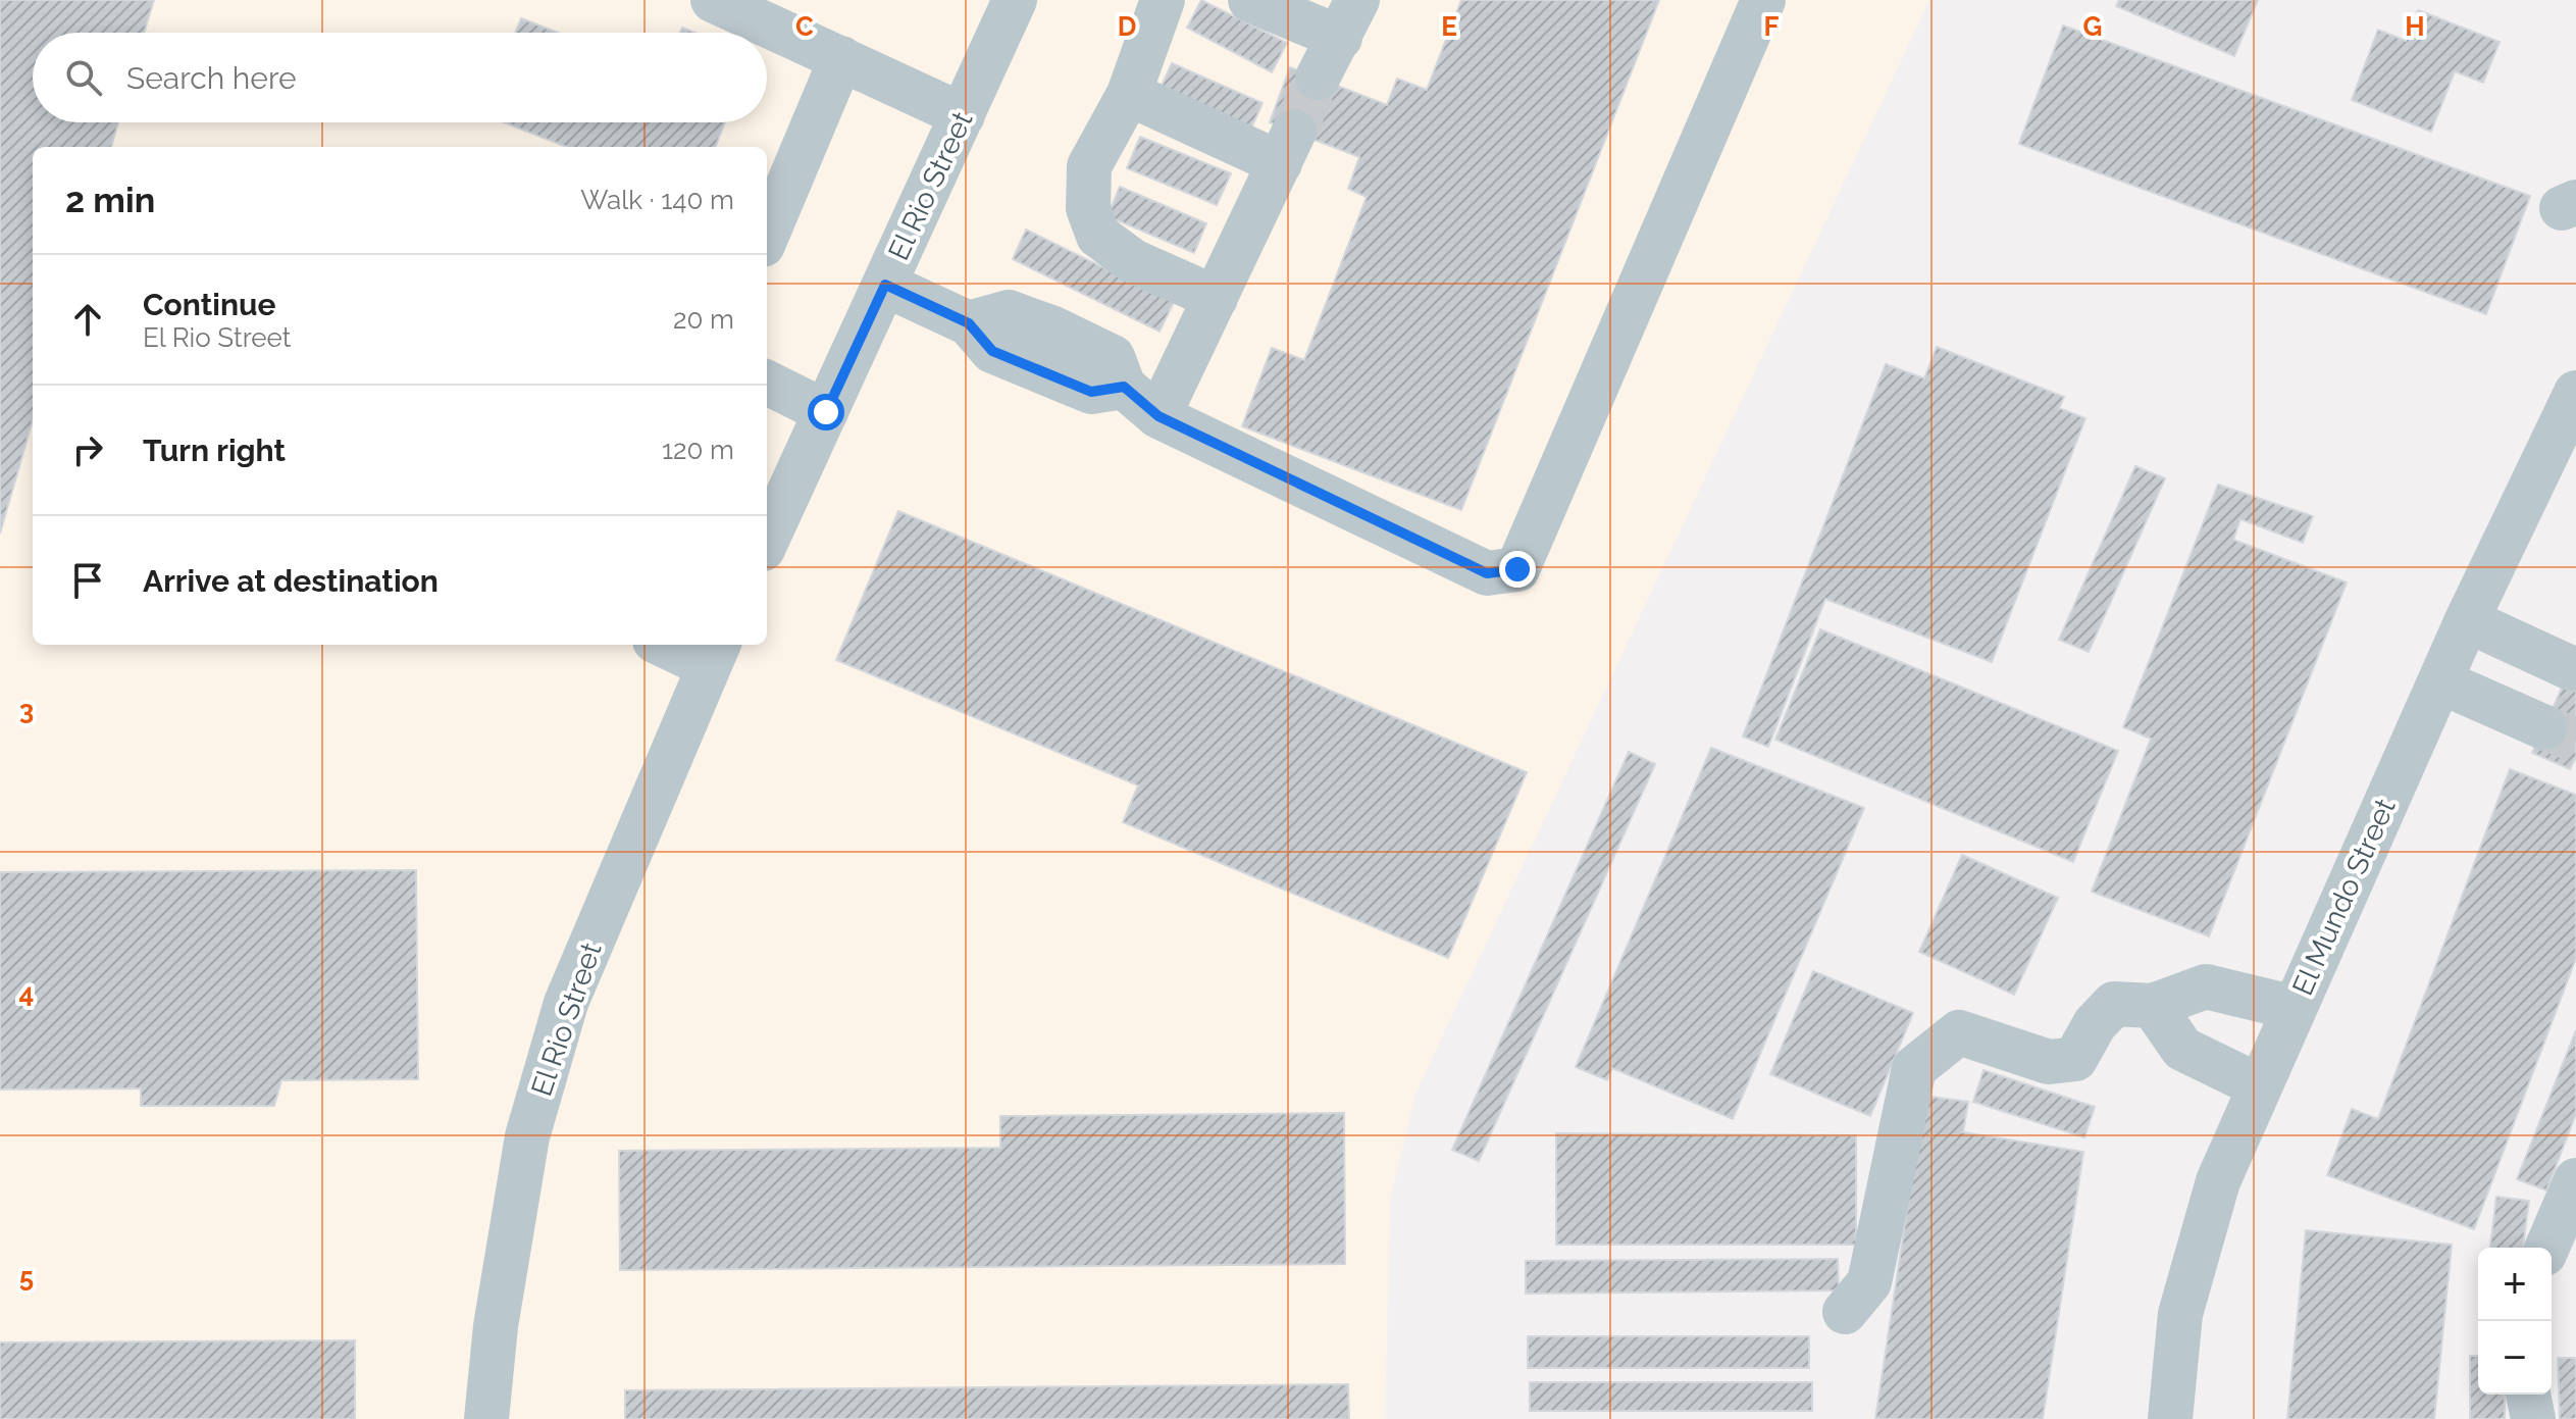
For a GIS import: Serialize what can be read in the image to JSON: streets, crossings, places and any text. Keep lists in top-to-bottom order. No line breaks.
{"streets":{"street":["El Rio Street","El Mundo Street"]},"page":{"search":"Search here","heading":["2 min","Walk · 140 m"],"list":[["Continue","El Rio Street","20 m"],["Turn right","120 m"],"Arrive at destination"],"map_buttons":["+","−"]},"grid":{"columns":["C","D","E","F","G","H"],"rows":["3","4","5"]}}
